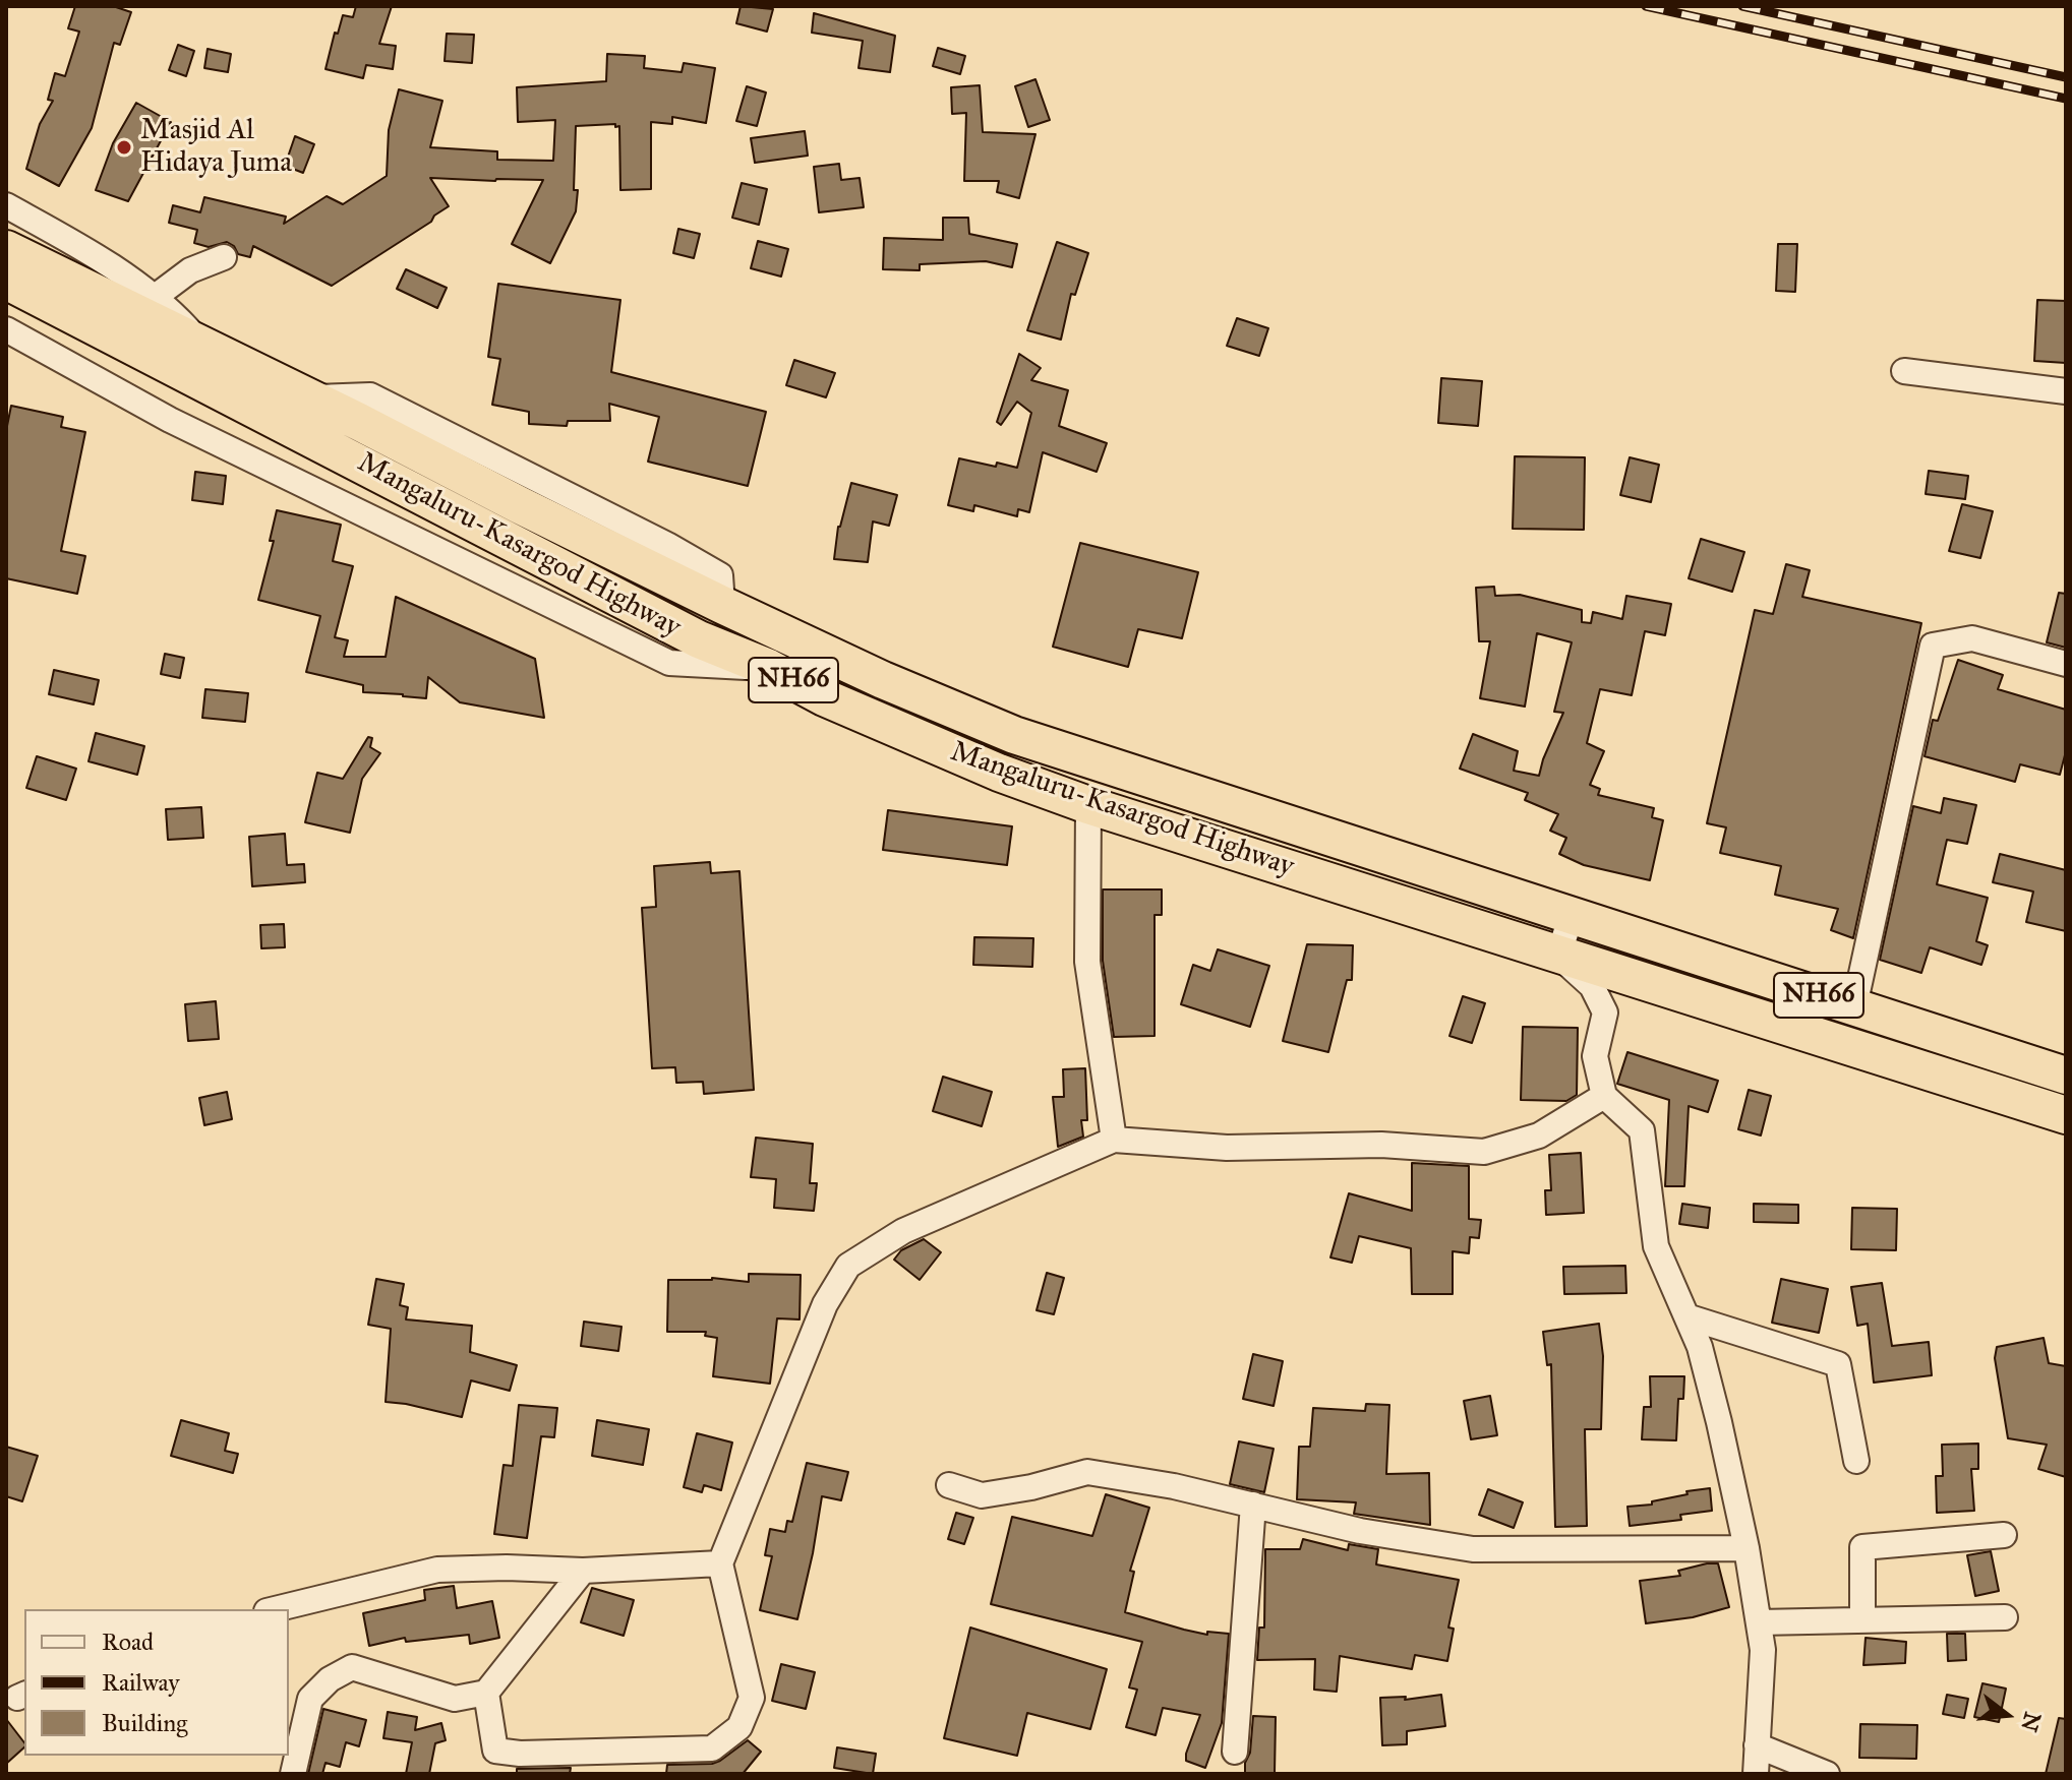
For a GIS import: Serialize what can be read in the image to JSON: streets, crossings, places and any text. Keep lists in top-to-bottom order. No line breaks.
{"streets":{"highway":["Mangaluru-Kasargod Highway","NH66"]},"places":["Masjid Al Hidaya Juma"],"legend":["Road","Railway","Building"],"north":"right"}
